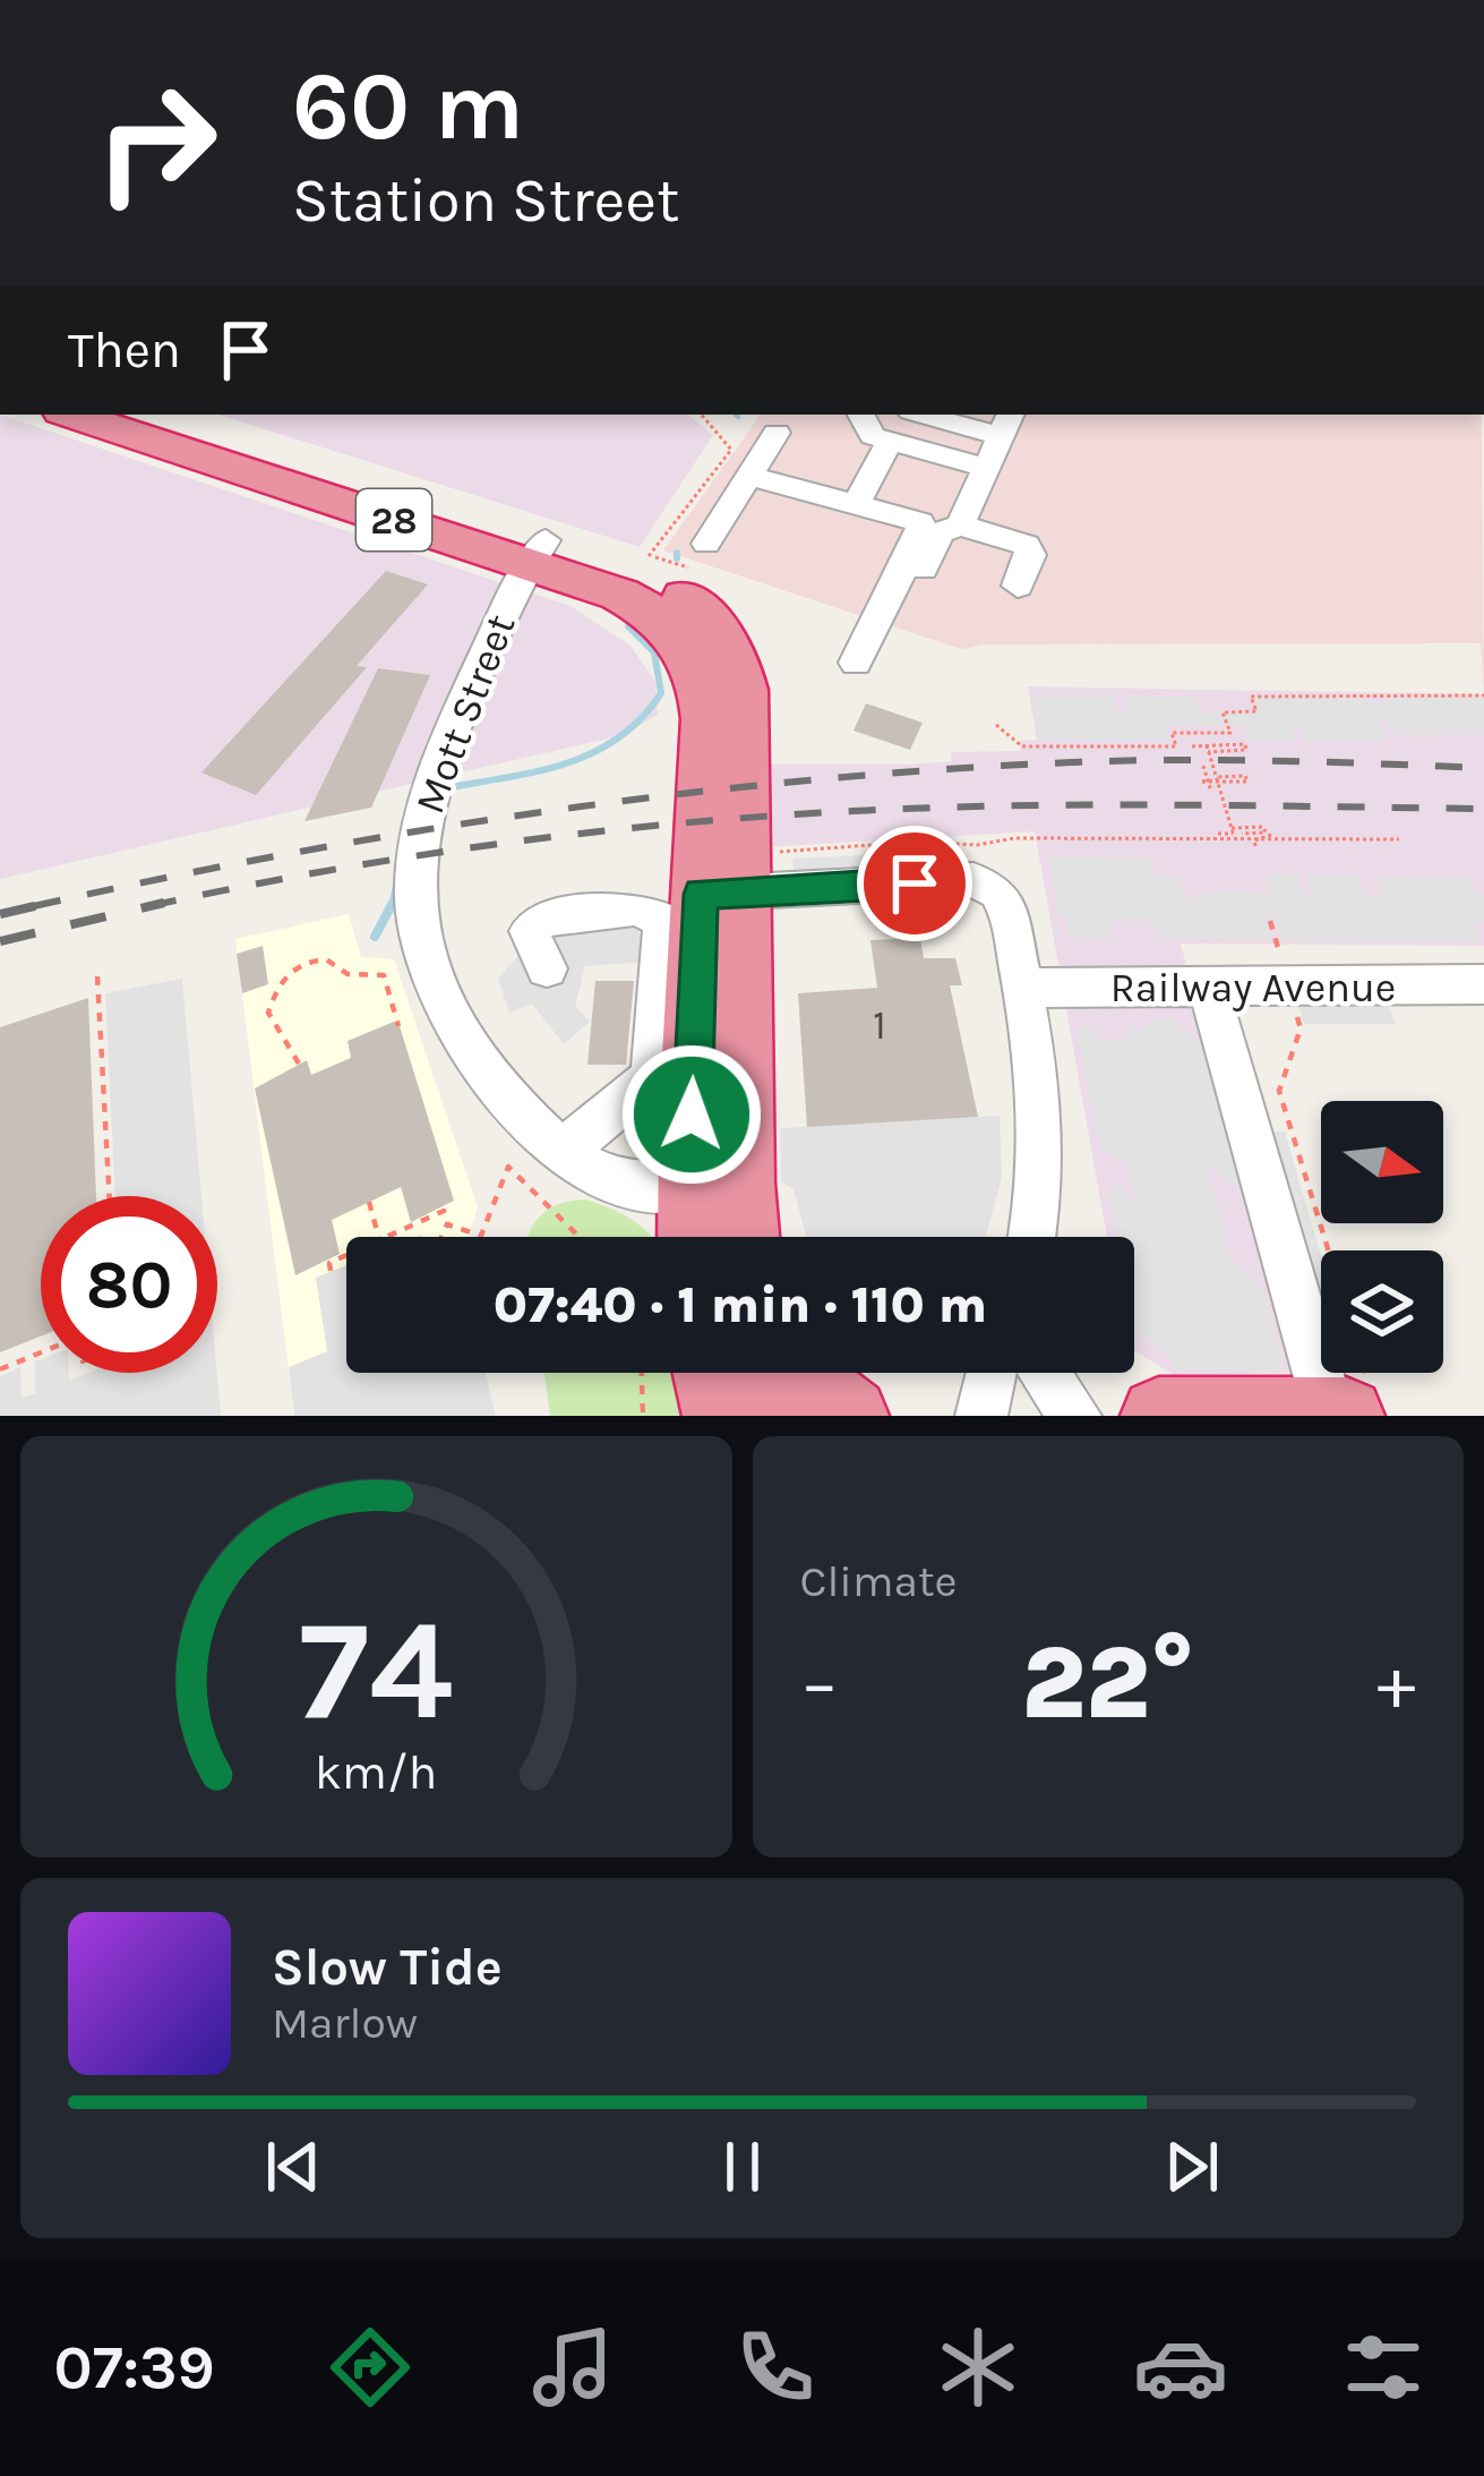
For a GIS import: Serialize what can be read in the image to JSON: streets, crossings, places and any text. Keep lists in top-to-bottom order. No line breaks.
{"streets":{"highway":["28"],"street":["Mott Street","Railway Avenue"]},"crossings":[["28","Mott Street"]],"house_numbers":["1"],"north":"right","page":{"turn":["60 m","Station Street"],"then":"Then","limit":"80","trip":"07:40 · 1 min · 110 m","tile":"Climate","heat":["−","22°","+"],"song":["Slow Tide","Marlow"],"tabs":"07:39","gauge":["74","km/h"]}}
